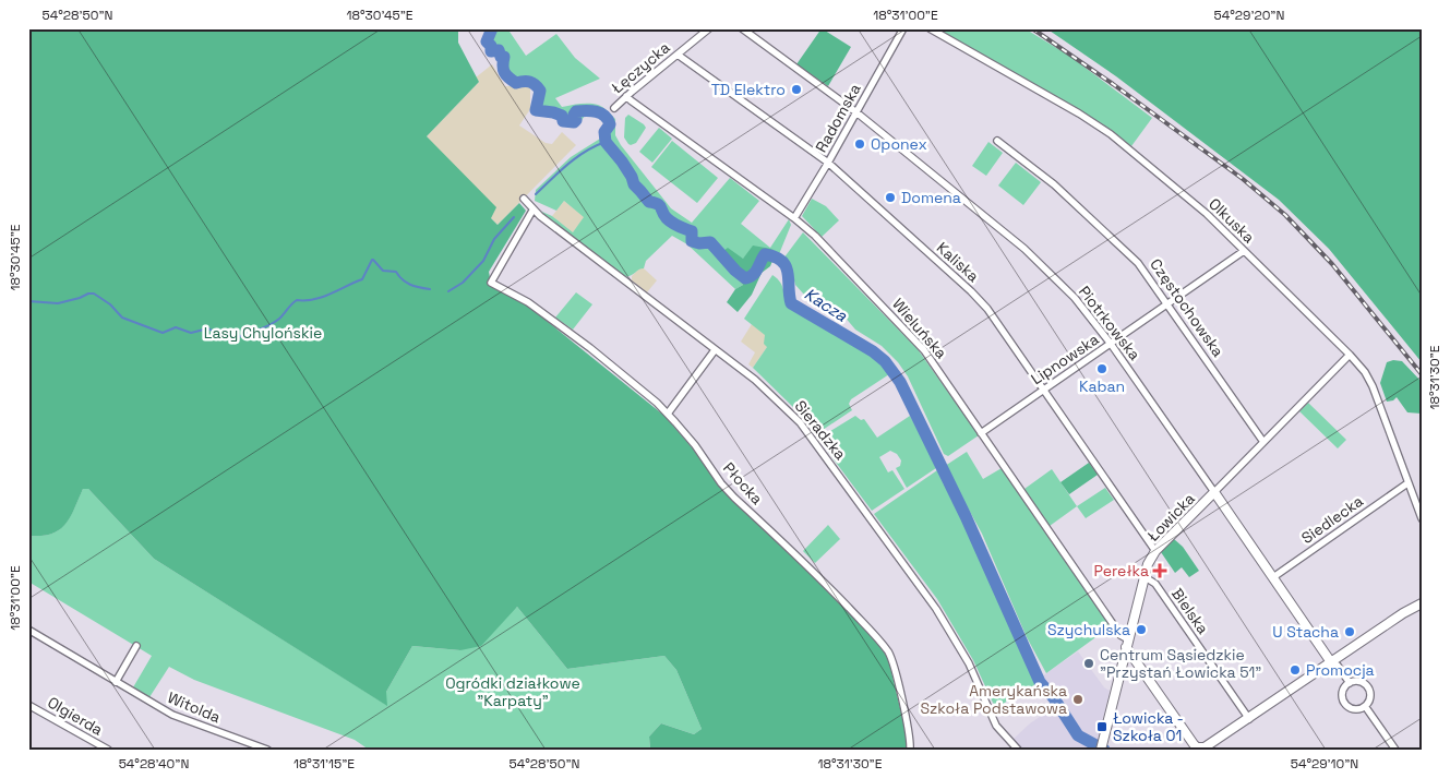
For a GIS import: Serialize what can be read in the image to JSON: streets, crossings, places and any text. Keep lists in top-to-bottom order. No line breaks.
{"streets":{"street":["Łęczycka","Radomska","Olkuska","Kaliska","Częstochowska","Piotrkowska","Wieluńska","Lipnowska","Sieradzka","Płocka","Łowicka","Siedlecka","Bielska","Witolda","Olgierda"]},"crossings":[["Łęczycka","Kaliska"],["Łęczycka","Wieluńska"],["Radomska","Kaliska"],["Radomska","Piotrkowska"],["Radomska","Wieluńska"],["Olkuska","Lipnowska"],["Olkuska","Łowicka"],["Olkuska","Siedlecka"],["Kaliska","Lipnowska"],["Kaliska","Łowicka"],["Częstochowska","Lipnowska"],["Częstochowska","Łowicka"],["Piotrkowska","Lipnowska"],["Piotrkowska","Łowicka"],["Piotrkowska","Siedlecka"],["Wieluńska","Lipnowska"],["Wieluńska","Łowicka"],["Wieluńska","Bielska"],["Sieradzka","Płocka"],["Łowicka","Bielska"]],"water":["Kacza"],"parks":["Lasy Chylońskie","Ogródki działkowe \"Karpaty\""],"places":{"other":["TD Elektro","Oponex","Domena","Kaban","Szychulska","U Stacha","Centrum Sąsiedzkie \"Przystań Łowicka 51\"","Promocja","Amerykańska Szkoła Podstawowa"],"health":["Perełka"],"transit":["Łowicka - Szkoła 01"]},"coordinates":["54°28'50\"N","18°30'45\"E","18°31'00\"E","54°29'20\"N","18°31'30\"E","54°28'40\"N","18°31'15\"E","54°29'10\"N"]}
